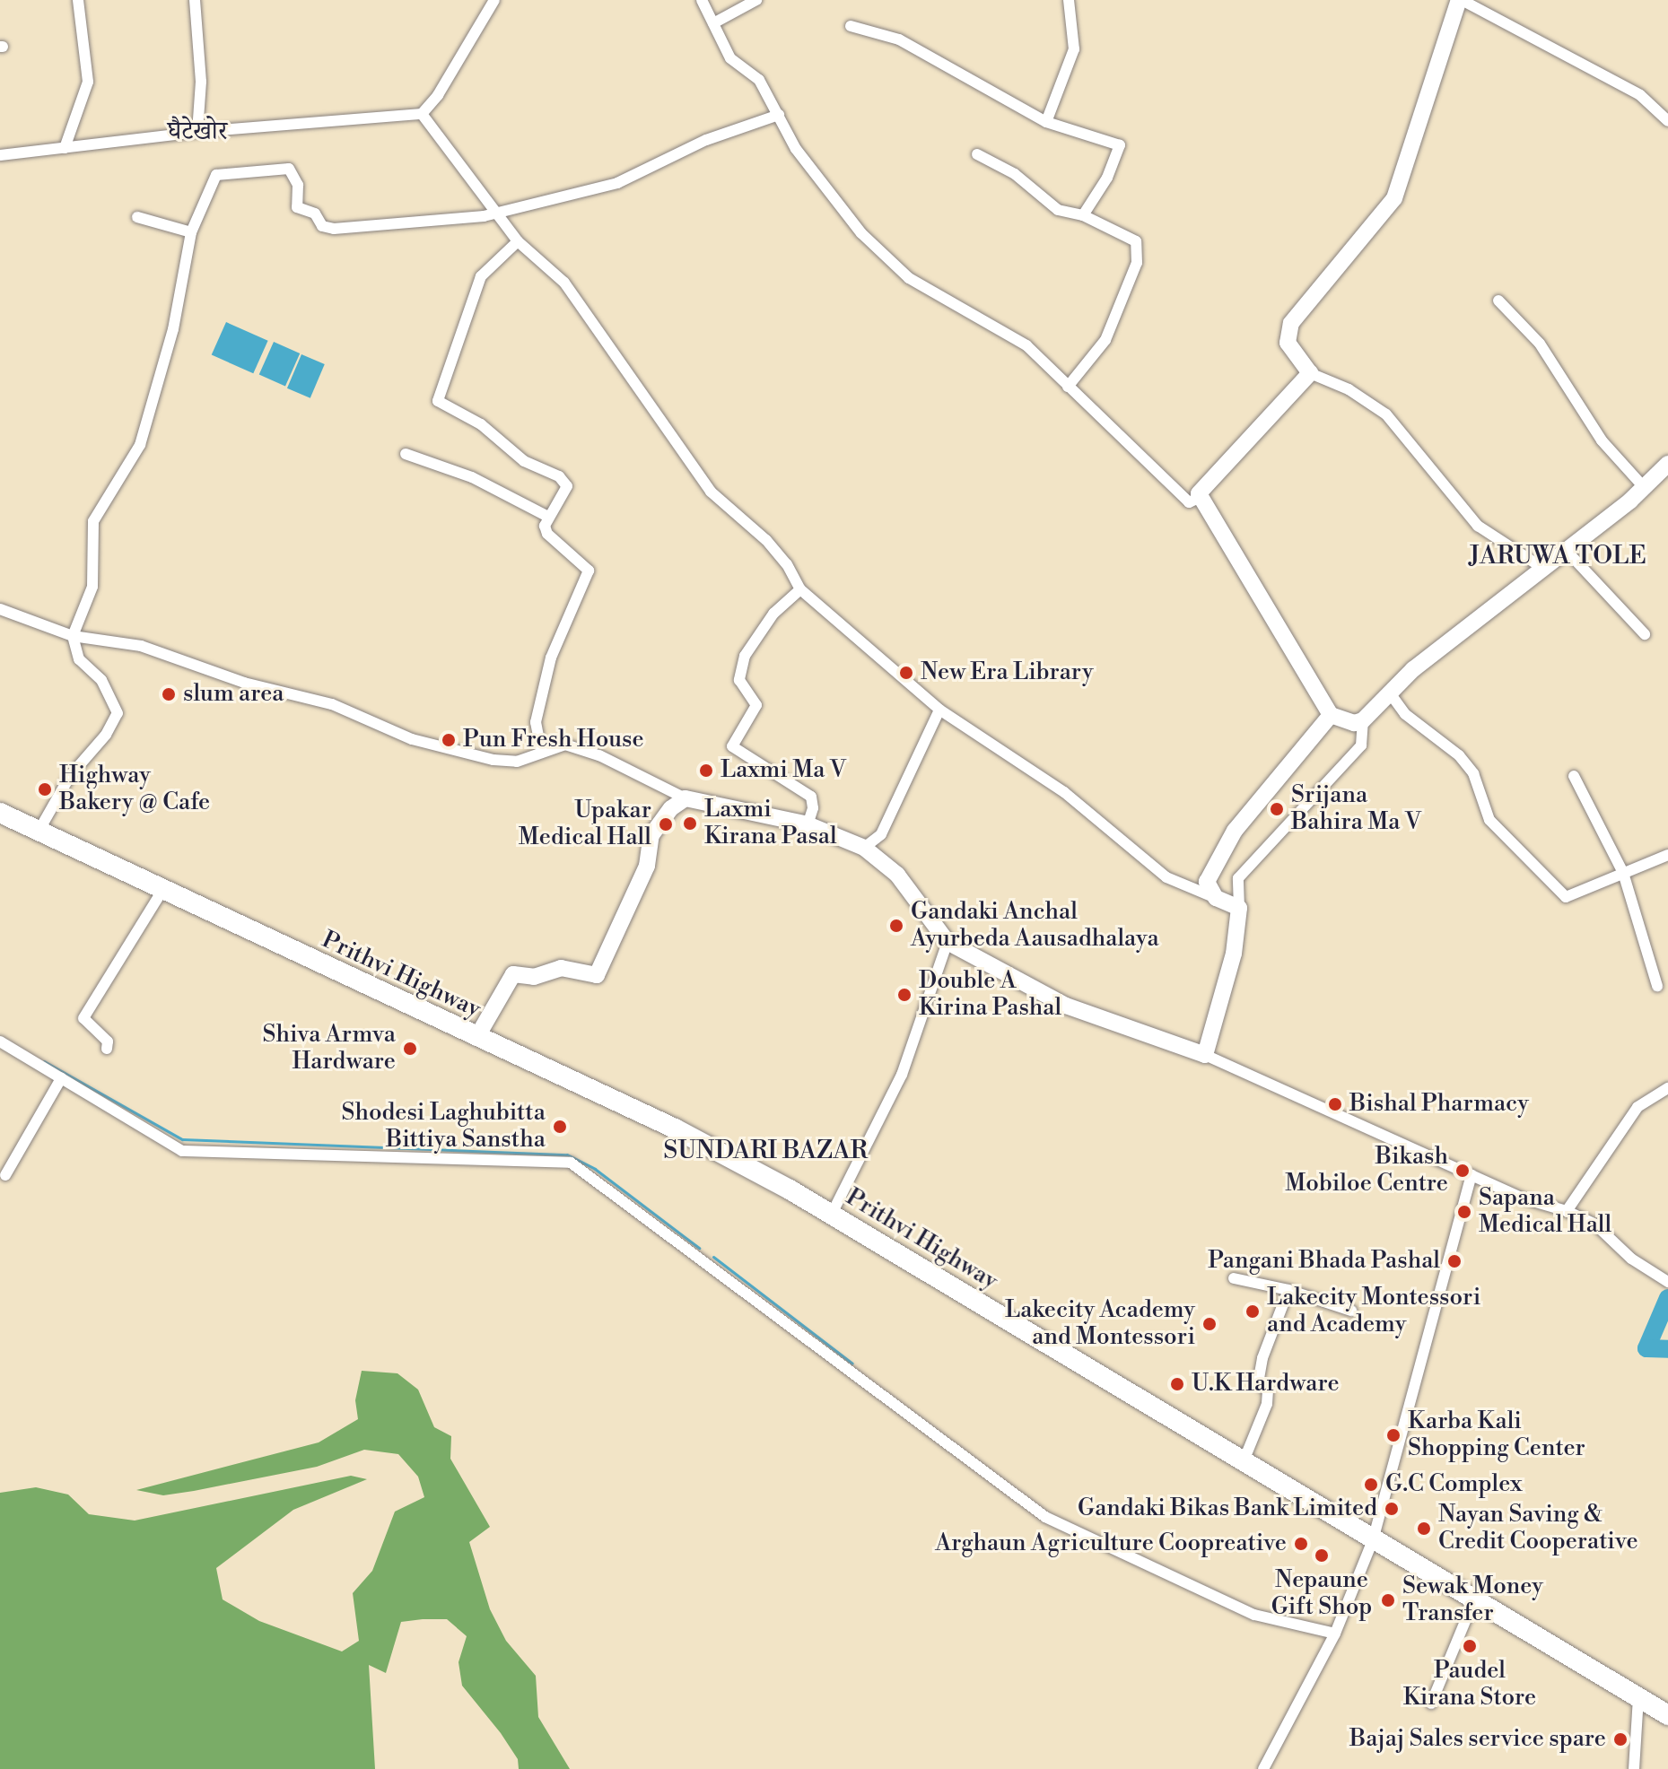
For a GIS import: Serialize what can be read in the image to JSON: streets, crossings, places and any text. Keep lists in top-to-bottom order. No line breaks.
{"streets":{"highway":["Prithvi Highway"]},"districts":["घैटेखोर","JARUWA TOLE","SUNDARI BAZAR"],"places":["New Era Library","slum area","Pun Fresh House","Laxmi Ma V","Highway Bakery @ Cafe","Srijana Bahira Ma V","Laxmi Kirana Pasal","Upakar Medical Hall","Gandaki Anchal Ayurbeda Aausadhalaya","Double A Kirina Pashal","Shiva Armva Hardware","Bishal Pharmacy","Shodesi Laghubitta Bittiya Sanstha","Bikash Mobiloe Centre","Sapana Medical Hall","Pangani Bhada Pashal","Lakecity Montessori and Academy","Lakecity Academy and Montessori","U.K Hardware","Karba Kali Shopping Center","G.C Complex","Gandaki Bikas Bank Limited","Nayan Saving & Credit Cooperative","Arghaun Agriculture Coopreative","Nepaune Gift Shop","Sewak Money Transfer","Paudel Kirana Store","Bajaj Sales service spare"]}
